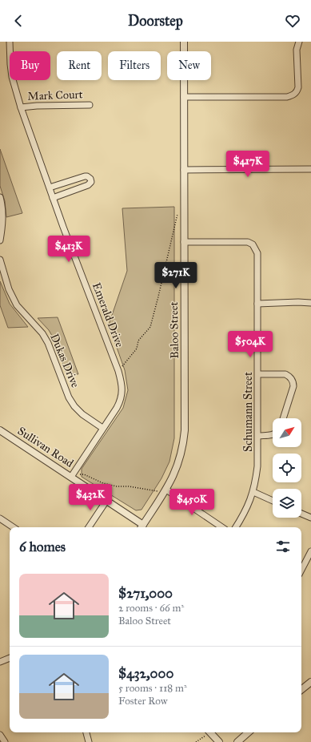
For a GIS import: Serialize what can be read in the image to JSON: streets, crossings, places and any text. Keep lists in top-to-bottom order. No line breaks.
{"streets":{"street":["Mark Court","Emerald Drive","Baloo Street","Dukas Drive","Schumann Street","Sullivan Road"]},"crossings":[["Mark Court","Emerald Drive"],["Emerald Drive","Dukas Drive"],["Emerald Drive","Sullivan Road"],["Baloo Street","Schumann Street"],["Baloo Street","Sullivan Road"]],"north":"top right","page":{"header":"Doorstep","chip":["Buy","Rent","Filters","New"],"price":["$417K","$413K","$271K","$504K","$432K","$450K"],"heading":"6 homes","list":[{"name":"$271,000","note":"2 rooms · 66 m² · Baloo Street"},{"name":"$432,000","note":"5 rooms · 118 m² · Foster Row"}]}}
